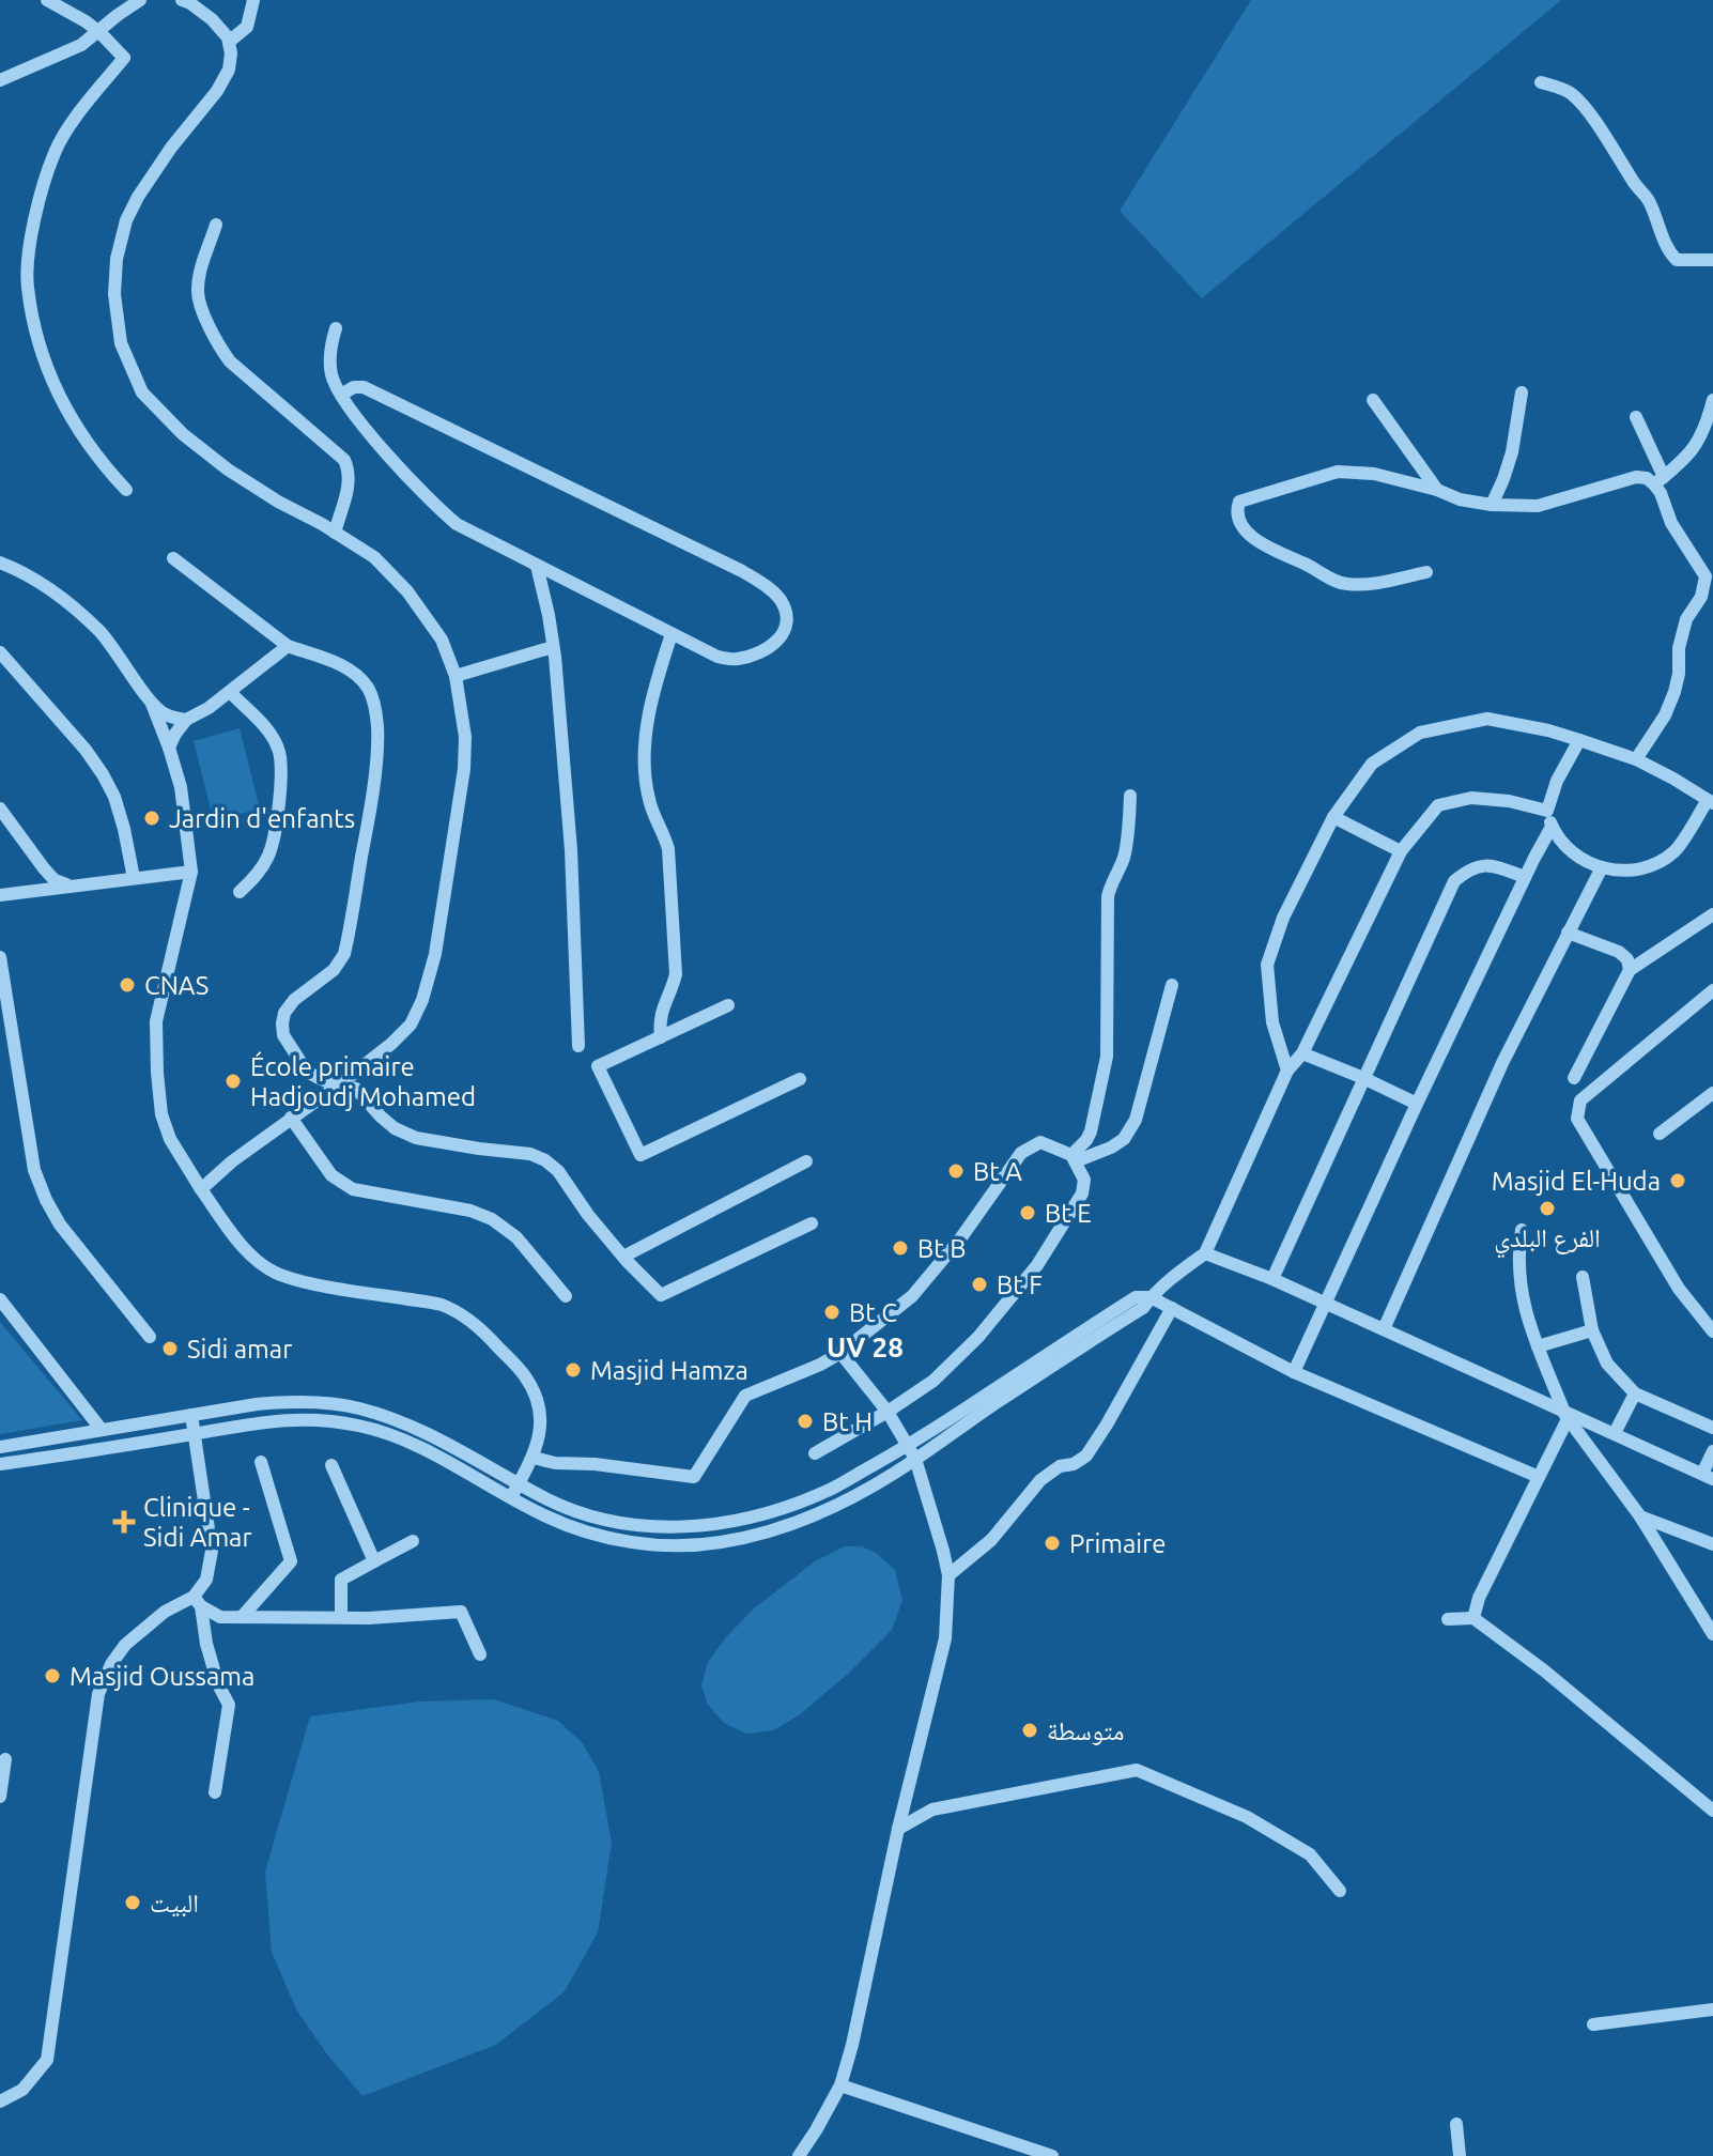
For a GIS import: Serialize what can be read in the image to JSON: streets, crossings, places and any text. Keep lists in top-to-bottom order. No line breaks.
{"districts":["UV 28"],"places":{"other":["Jardin d'enfants","CNAS","École primaire Hadjoudj Mohamed","Bt A","Masjid El-Huda","الفرع البلدي","Bt E","Bt B","Bt F","Bt C","Sidi amar","Masjid Hamza","Bt H","Primaire","Masjid Oussama","متوسطة","البيت"],"health":["Clinique - Sidi Amar"]}}
